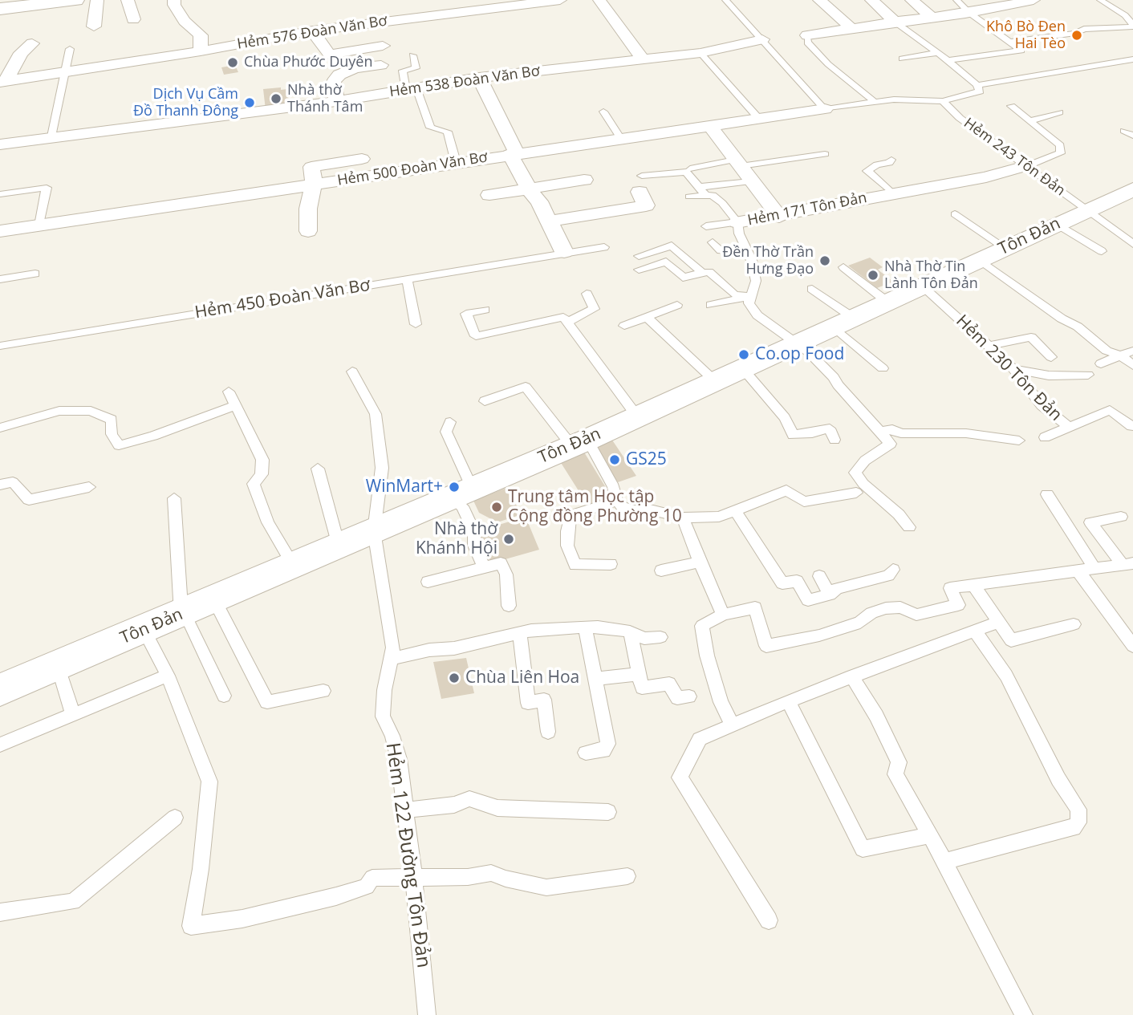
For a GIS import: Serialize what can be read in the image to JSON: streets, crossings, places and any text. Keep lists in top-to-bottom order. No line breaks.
{"streets":{"street":["Hẻm 576 Đoàn Văn Bơ","Hẻm 538 Đoàn Văn Bơ","Hẻm 500 Đoàn Văn Bơ","Hẻm 171 Tôn Đản","Tôn Đản"],"lane":["Hẻm 243 Tôn Đản","Hẻm 450 Đoàn Văn Bơ","Hẻm 230 Tôn Đản","Hẻm 122 Đường Tôn Đản"]},"crossings":[["Hẻm 243 Tôn Đản","Hẻm 500 Đoàn Văn Bơ"],["Hẻm 243 Tôn Đản","Hẻm 171 Tôn Đản"],["Hẻm 243 Tôn Đản","Tôn Đản"],["Tôn Đản","Hẻm 230 Tôn Đản"],["Tôn Đản","Hẻm 122 Đường Tôn Đản"]],"places":["Khô Bò Đen Hai Tèo","Chùa Phước Duyên","Nhà thờ Thánh Tâm","Dịch Vụ Cầm Đồ Thanh Đông","Đền Thờ Trần Hưng Đạo","Nhà Thờ Tin Lành Tôn Đản","Co.op Food","GS25","WinMart+","Trung tâm Học tập Cộng đồng Phường 10","Nhà thờ Khánh Hội","Chùa Liên Hoa"]}
